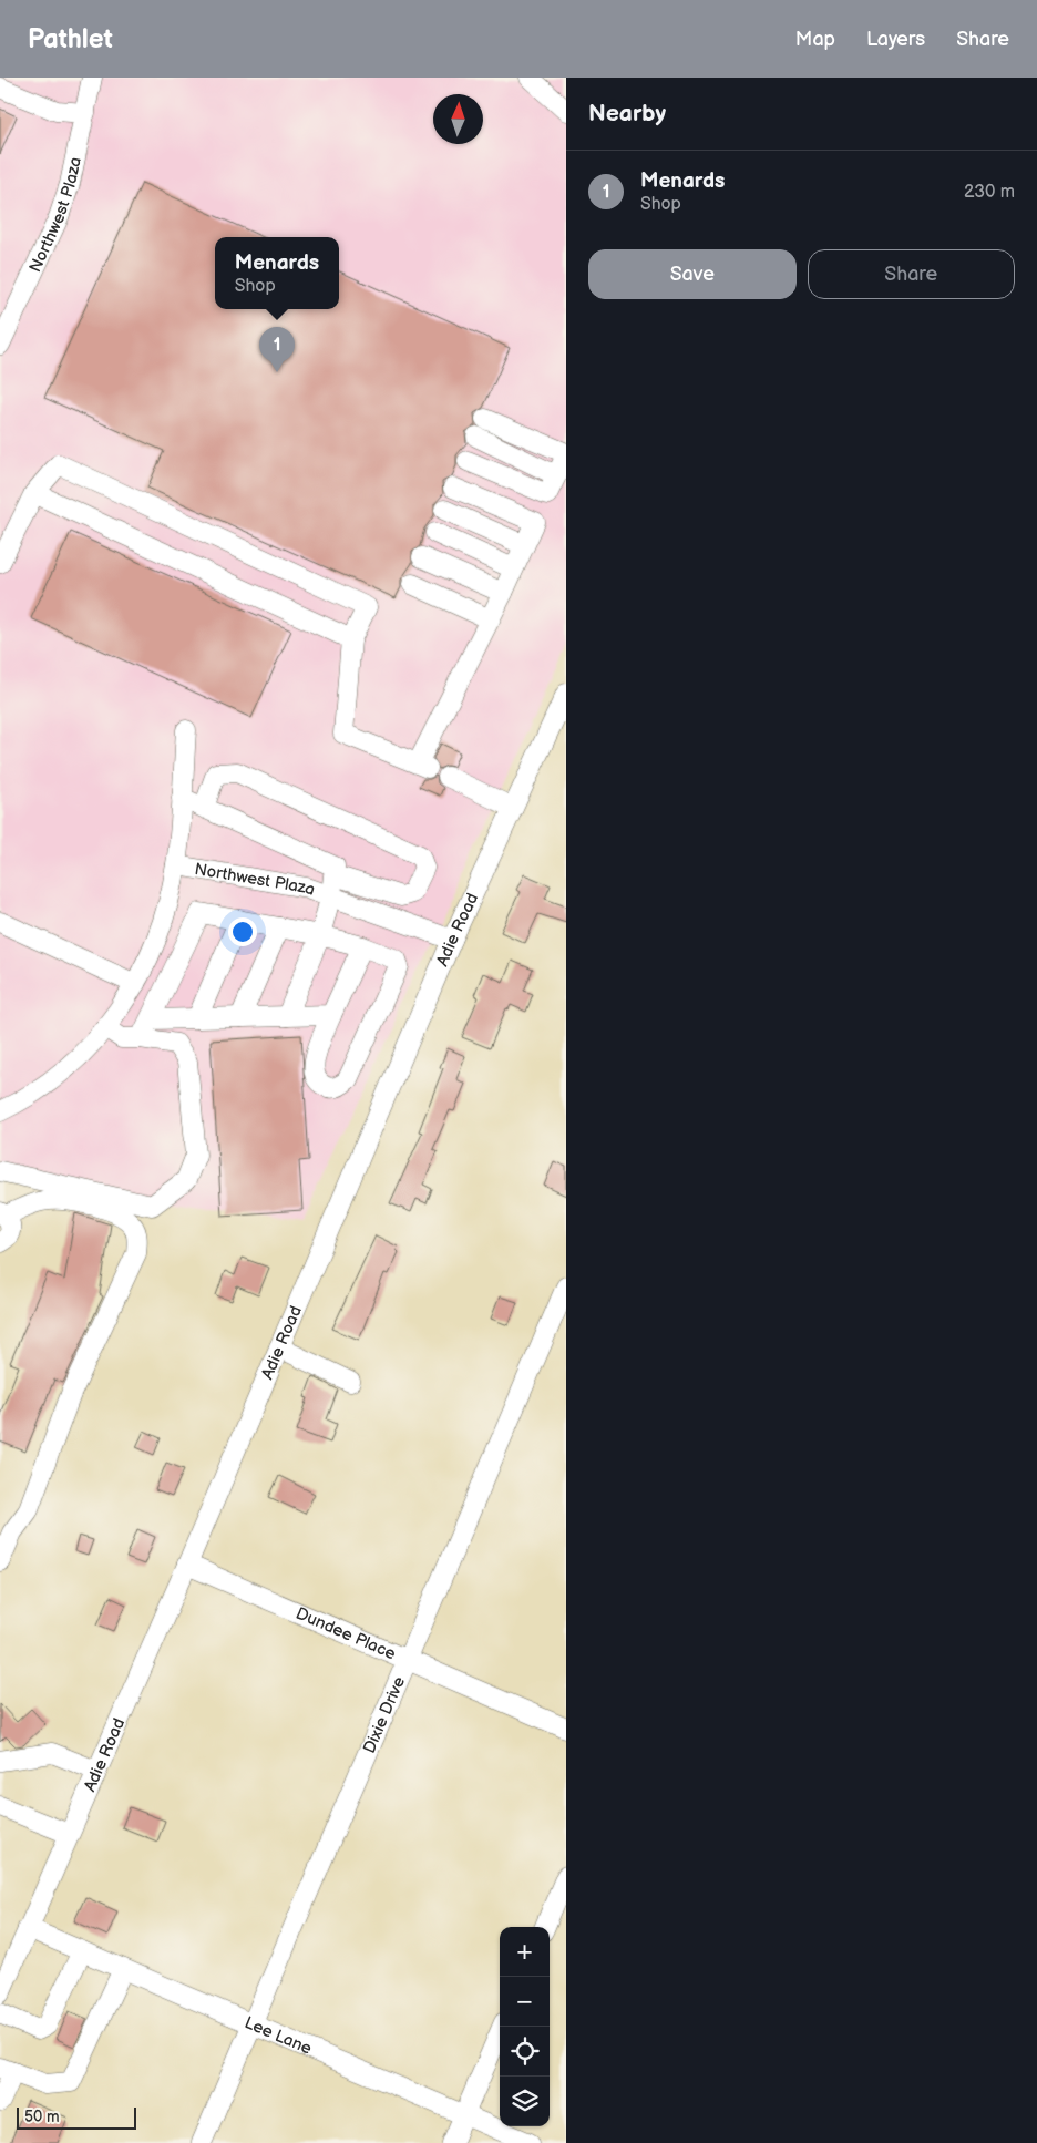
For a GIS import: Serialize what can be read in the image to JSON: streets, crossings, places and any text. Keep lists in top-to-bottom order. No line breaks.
{"streets":{"street":["Northwest Plaza","Adie Road","Dundee Place","Dixie Drive","Lee Lane"]},"crossings":[["Northwest Plaza","Adie Road"],["Adie Road","Dundee Place"],["Adie Road","Lee Lane"],["Dundee Place","Dixie Drive"],["Dixie Drive","Lee Lane"]],"scale_bar":"50 m","north":"top","page":{"header":"Pathlet","nav":["Map","Layers","Share"],"heading":"Nearby","list":[{"mark":"1","name":"Menards","note":"Shop","value":"230 m"}],"buttons":["Save","Share"],"popup":["Menards","Shop"],"pins":"1","map_buttons":["+","−"],"scale":"50 m"}}
